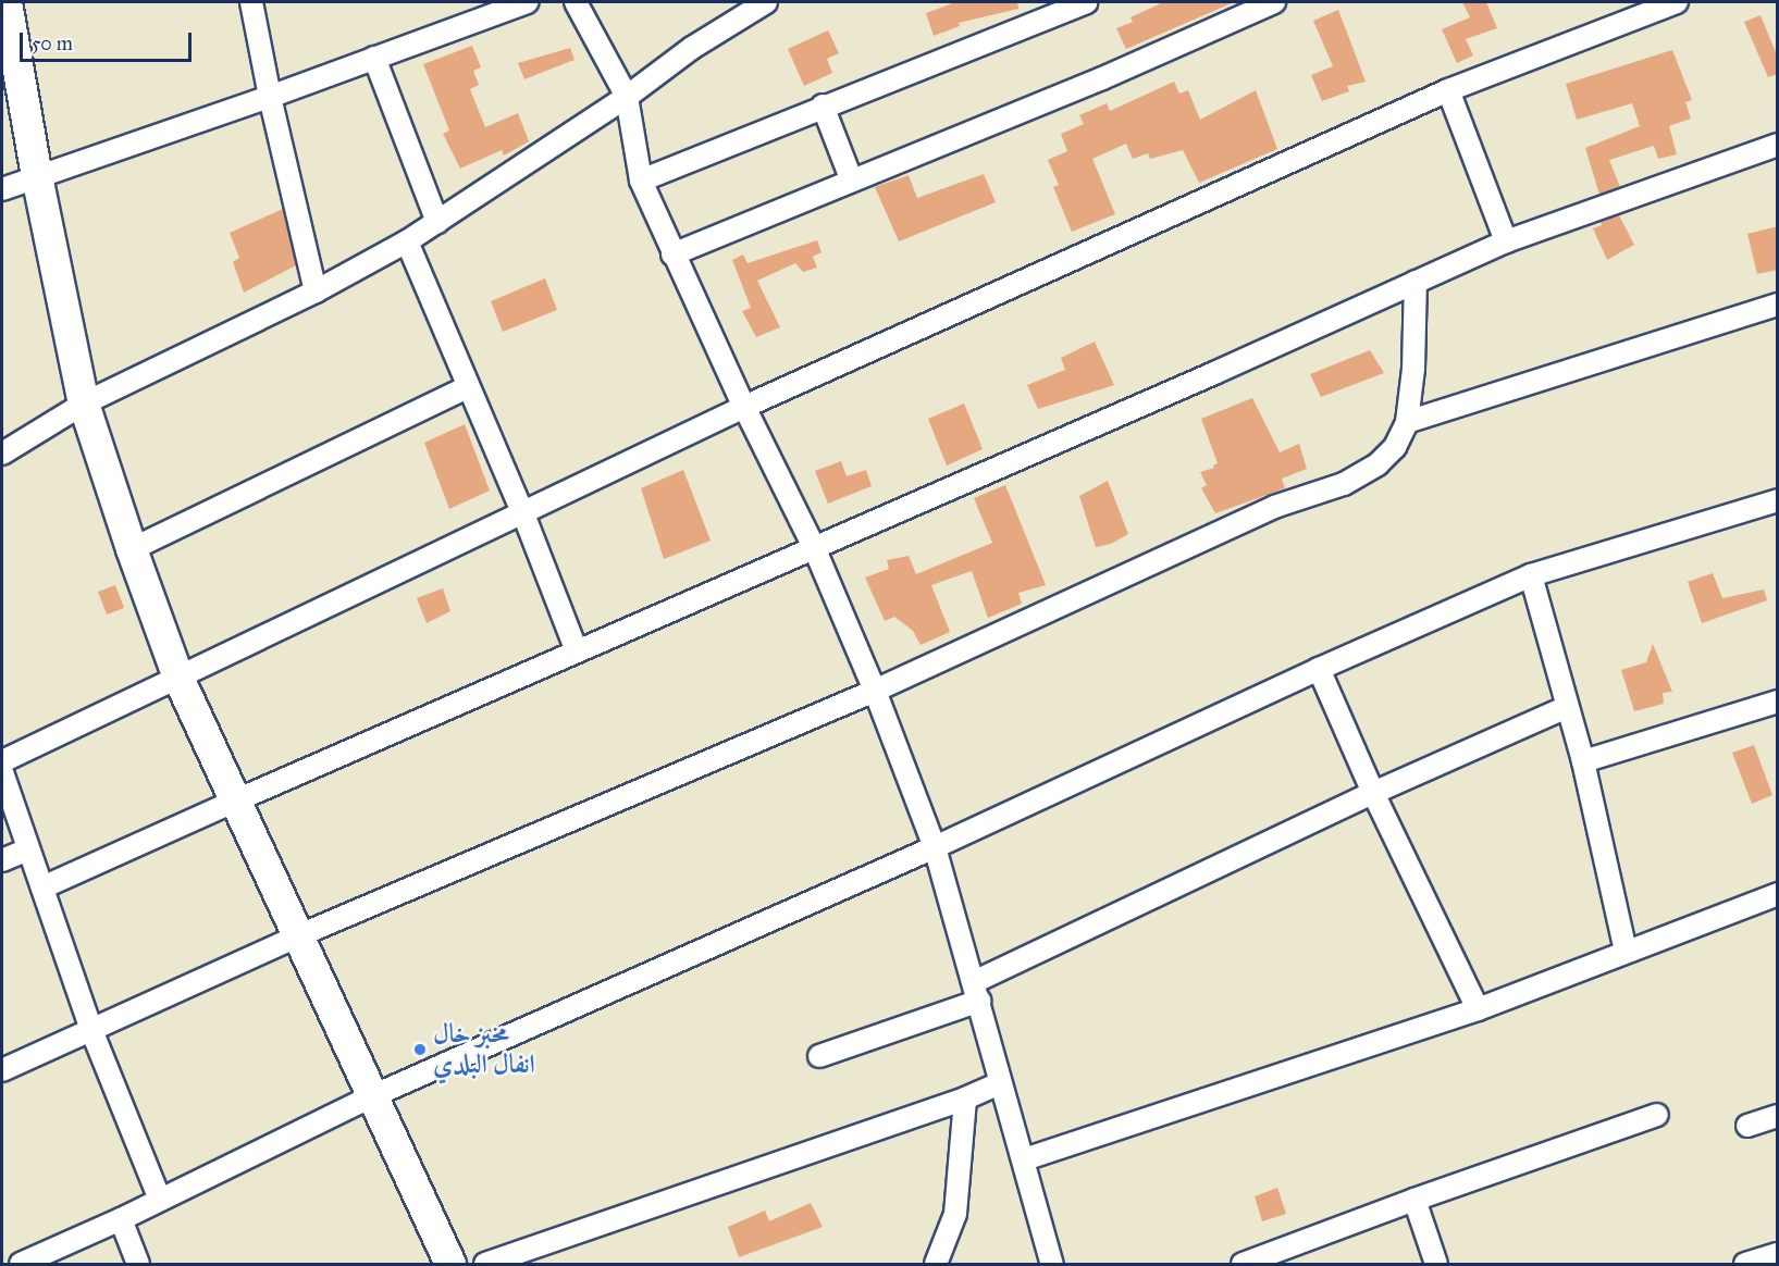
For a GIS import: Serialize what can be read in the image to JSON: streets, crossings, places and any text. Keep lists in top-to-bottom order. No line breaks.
{"places":["مخبز خال انفال البلدي"],"scale_bar":"50 m"}
